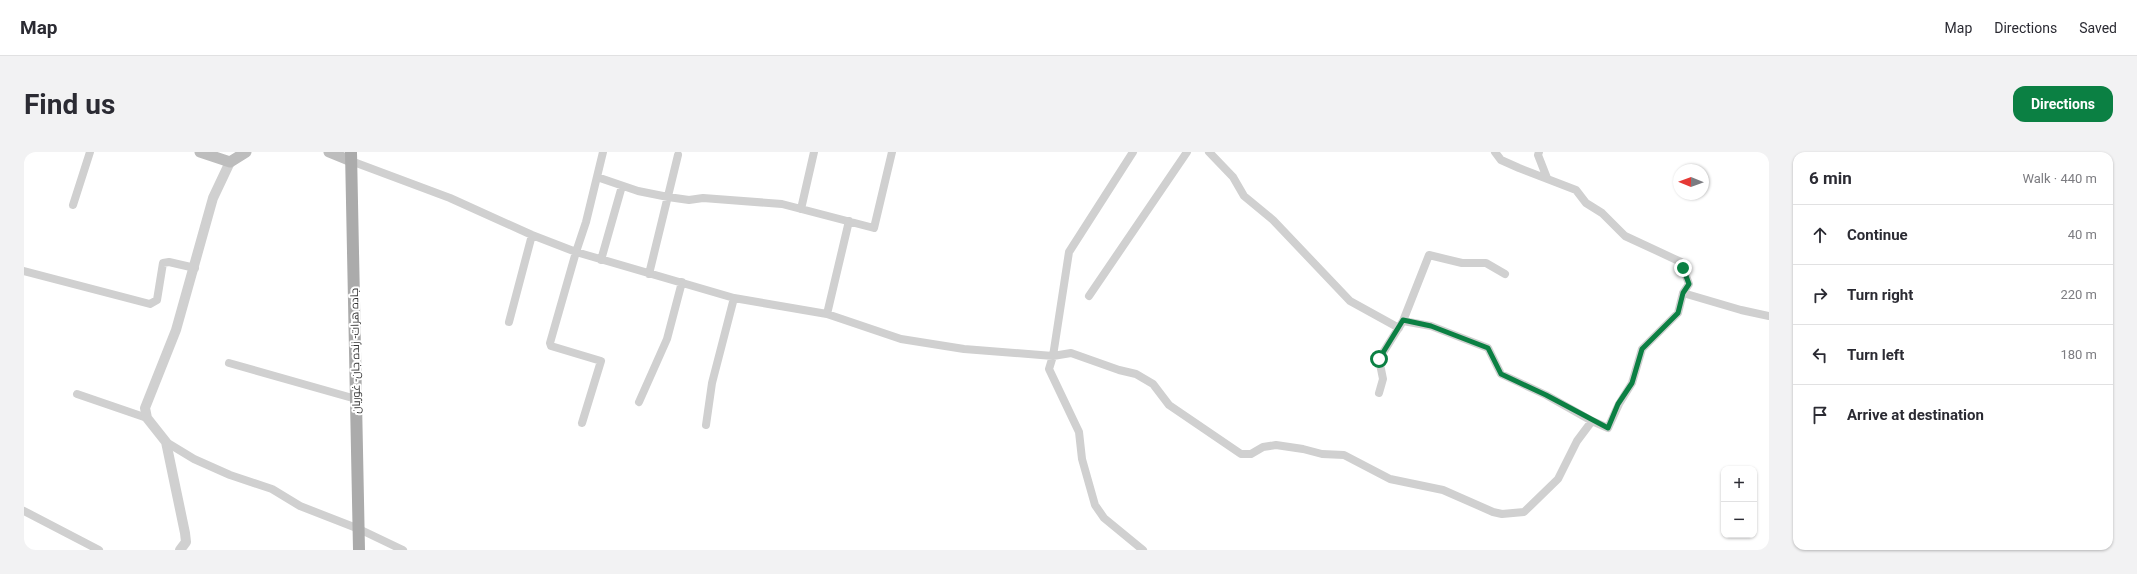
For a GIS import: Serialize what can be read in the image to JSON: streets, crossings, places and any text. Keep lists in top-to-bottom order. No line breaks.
{"streets":{"main road":["جاده هرات- زنده جان- غوریان"]},"north":"left","page":{"header":"Map","nav":["Map","Directions","Saved"],"buttons":"Directions","title":"Find us","heading":["6 min","Walk · 440 m"],"list":[["Continue","40 m"],["Turn right","220 m"],["Turn left","180 m"],"Arrive at destination"],"map_buttons":["+","−"]}}
